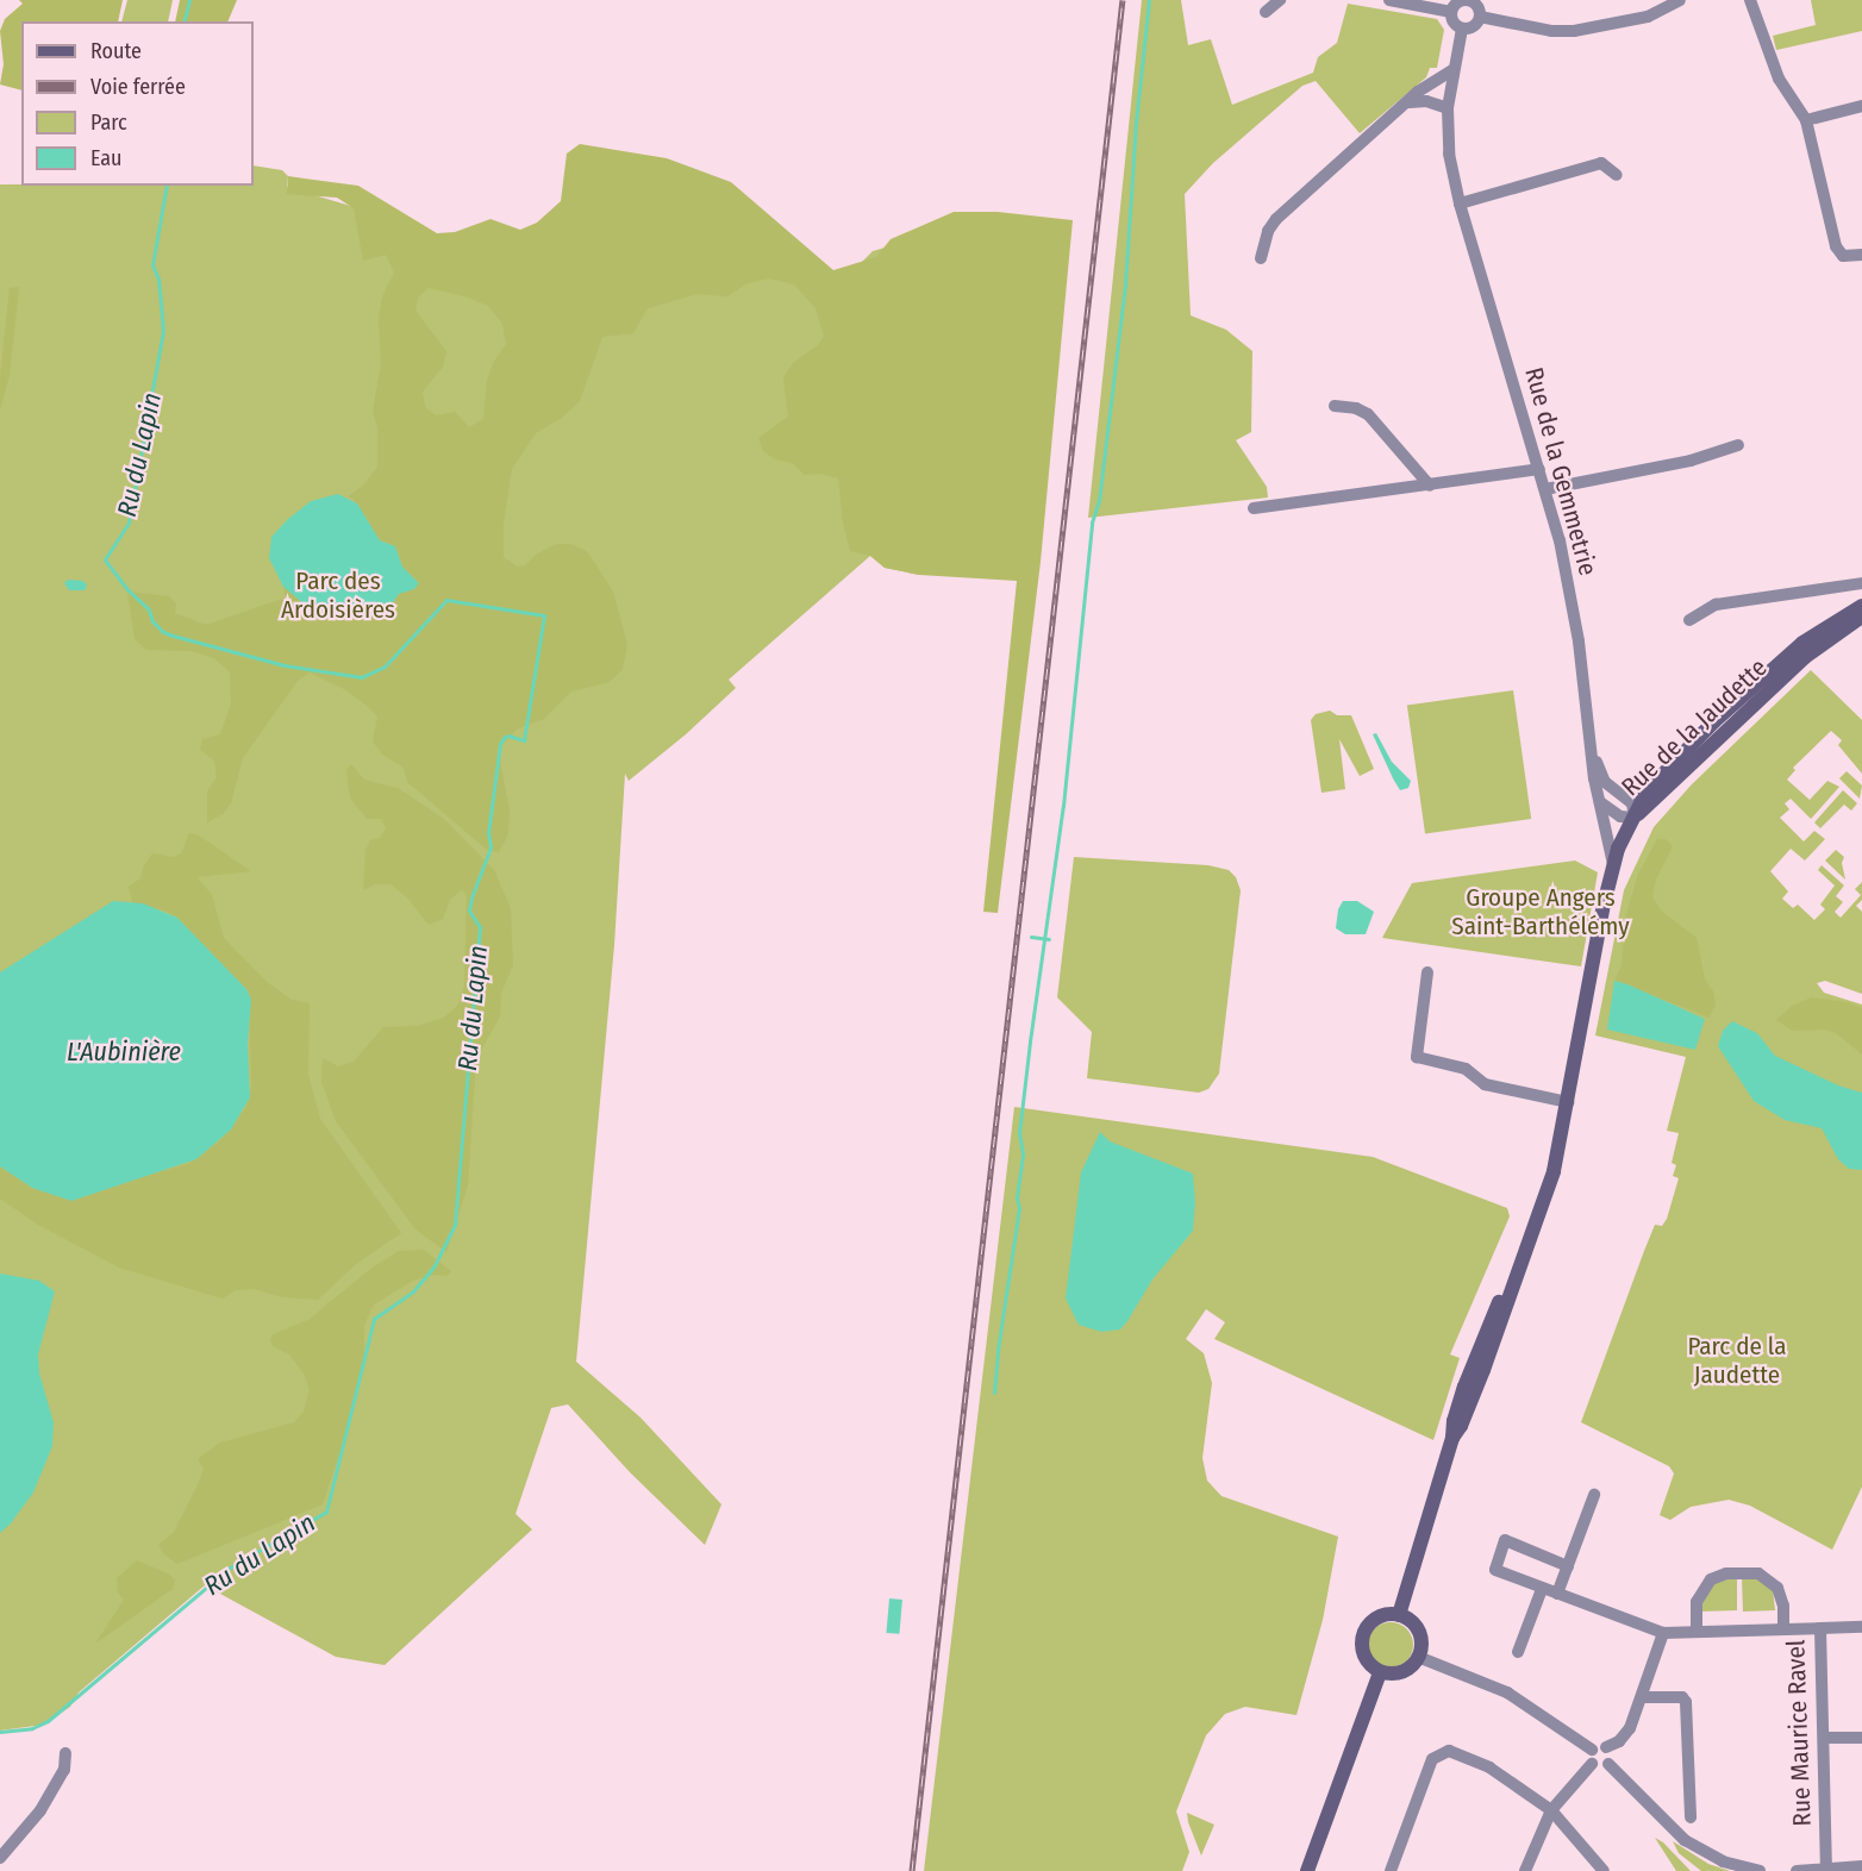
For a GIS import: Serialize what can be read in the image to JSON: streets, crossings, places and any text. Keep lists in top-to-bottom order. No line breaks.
{"streets":{"street":["Rue de la Gemmetrie","Rue de la Jaudette","Rue Maurice Ravel"]},"crossings":[["Rue de la Gemmetrie","Rue de la Jaudette"]],"water":["Ru du Lapin","L'Aubinière"],"parks":["Parc des Ardoisières","Groupe Angers Saint-Barthélémy","Parc de la Jaudette"],"legend":["Route","Voie ferrée","Parc","Eau"]}
